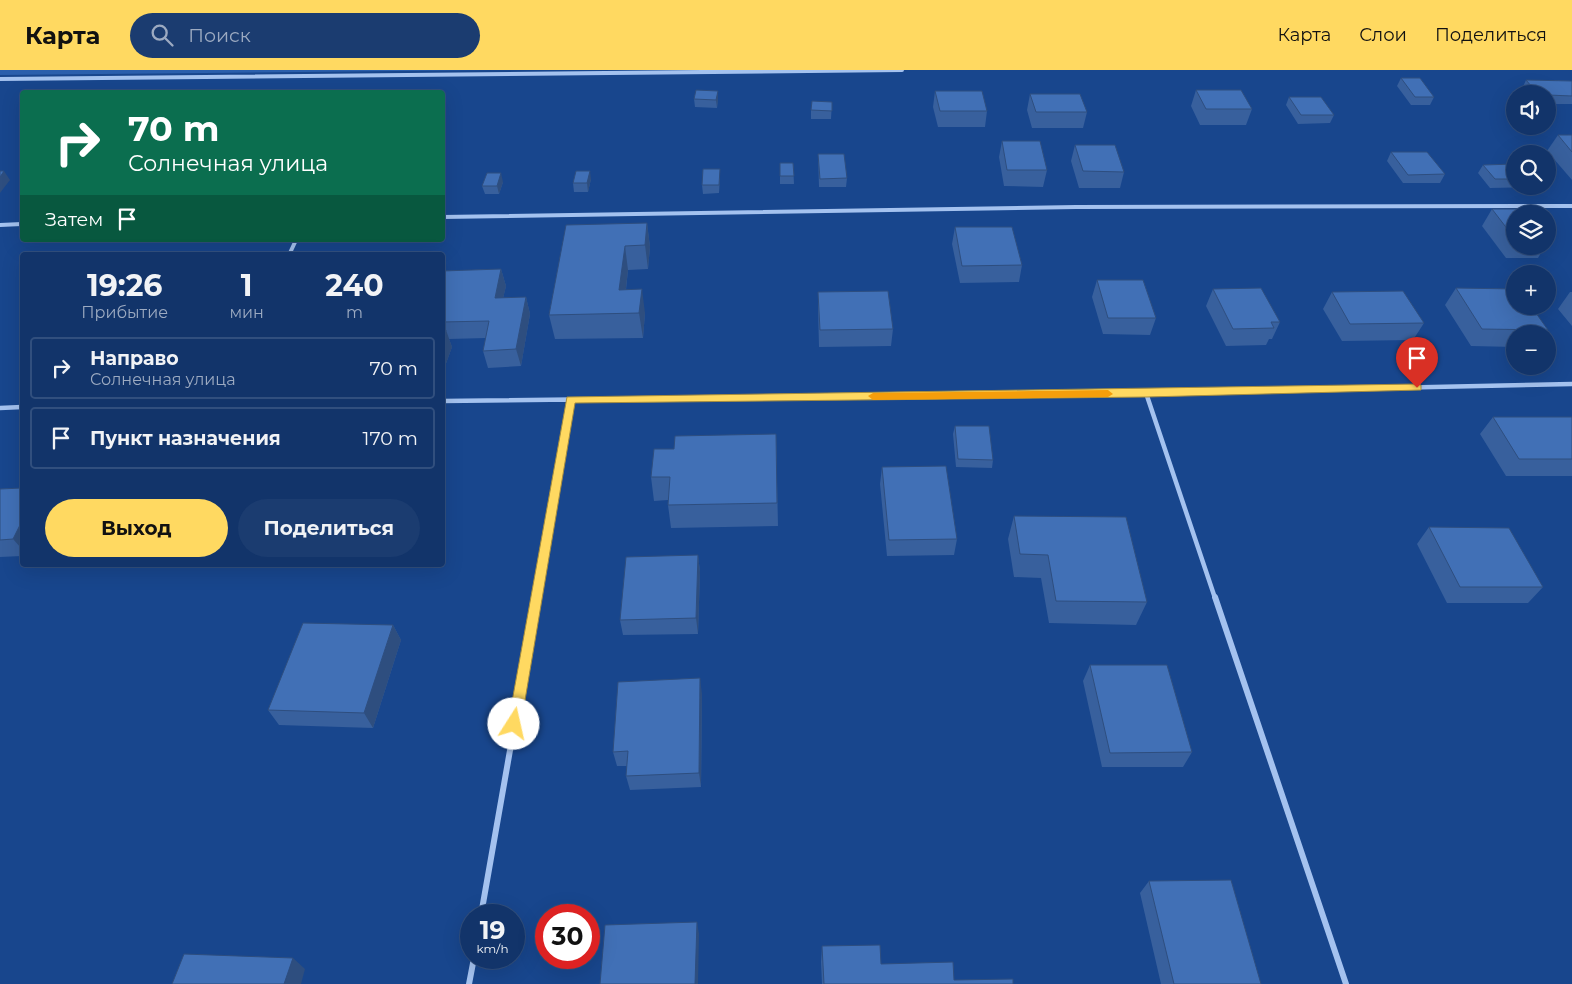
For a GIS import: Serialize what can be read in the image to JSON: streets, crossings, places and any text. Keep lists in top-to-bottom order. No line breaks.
{"page":{"header":"Карта","search":"Поиск","nav":["Карта","Слои","Поделиться"],"map_buttons":["+","−"],"turn":["70 m","Солнечная улица"],"then":"Затем","eta":["19:26","Прибытие","1","мин","240","m"],"list":[{"name":"Направо","note":"Солнечная улица","value":"70 m"},{"name":"Пункт назначения","value":"170 m"}],"buttons":["Выход","Поделиться"],"speed":"19 km/h","limit":"30"}}
